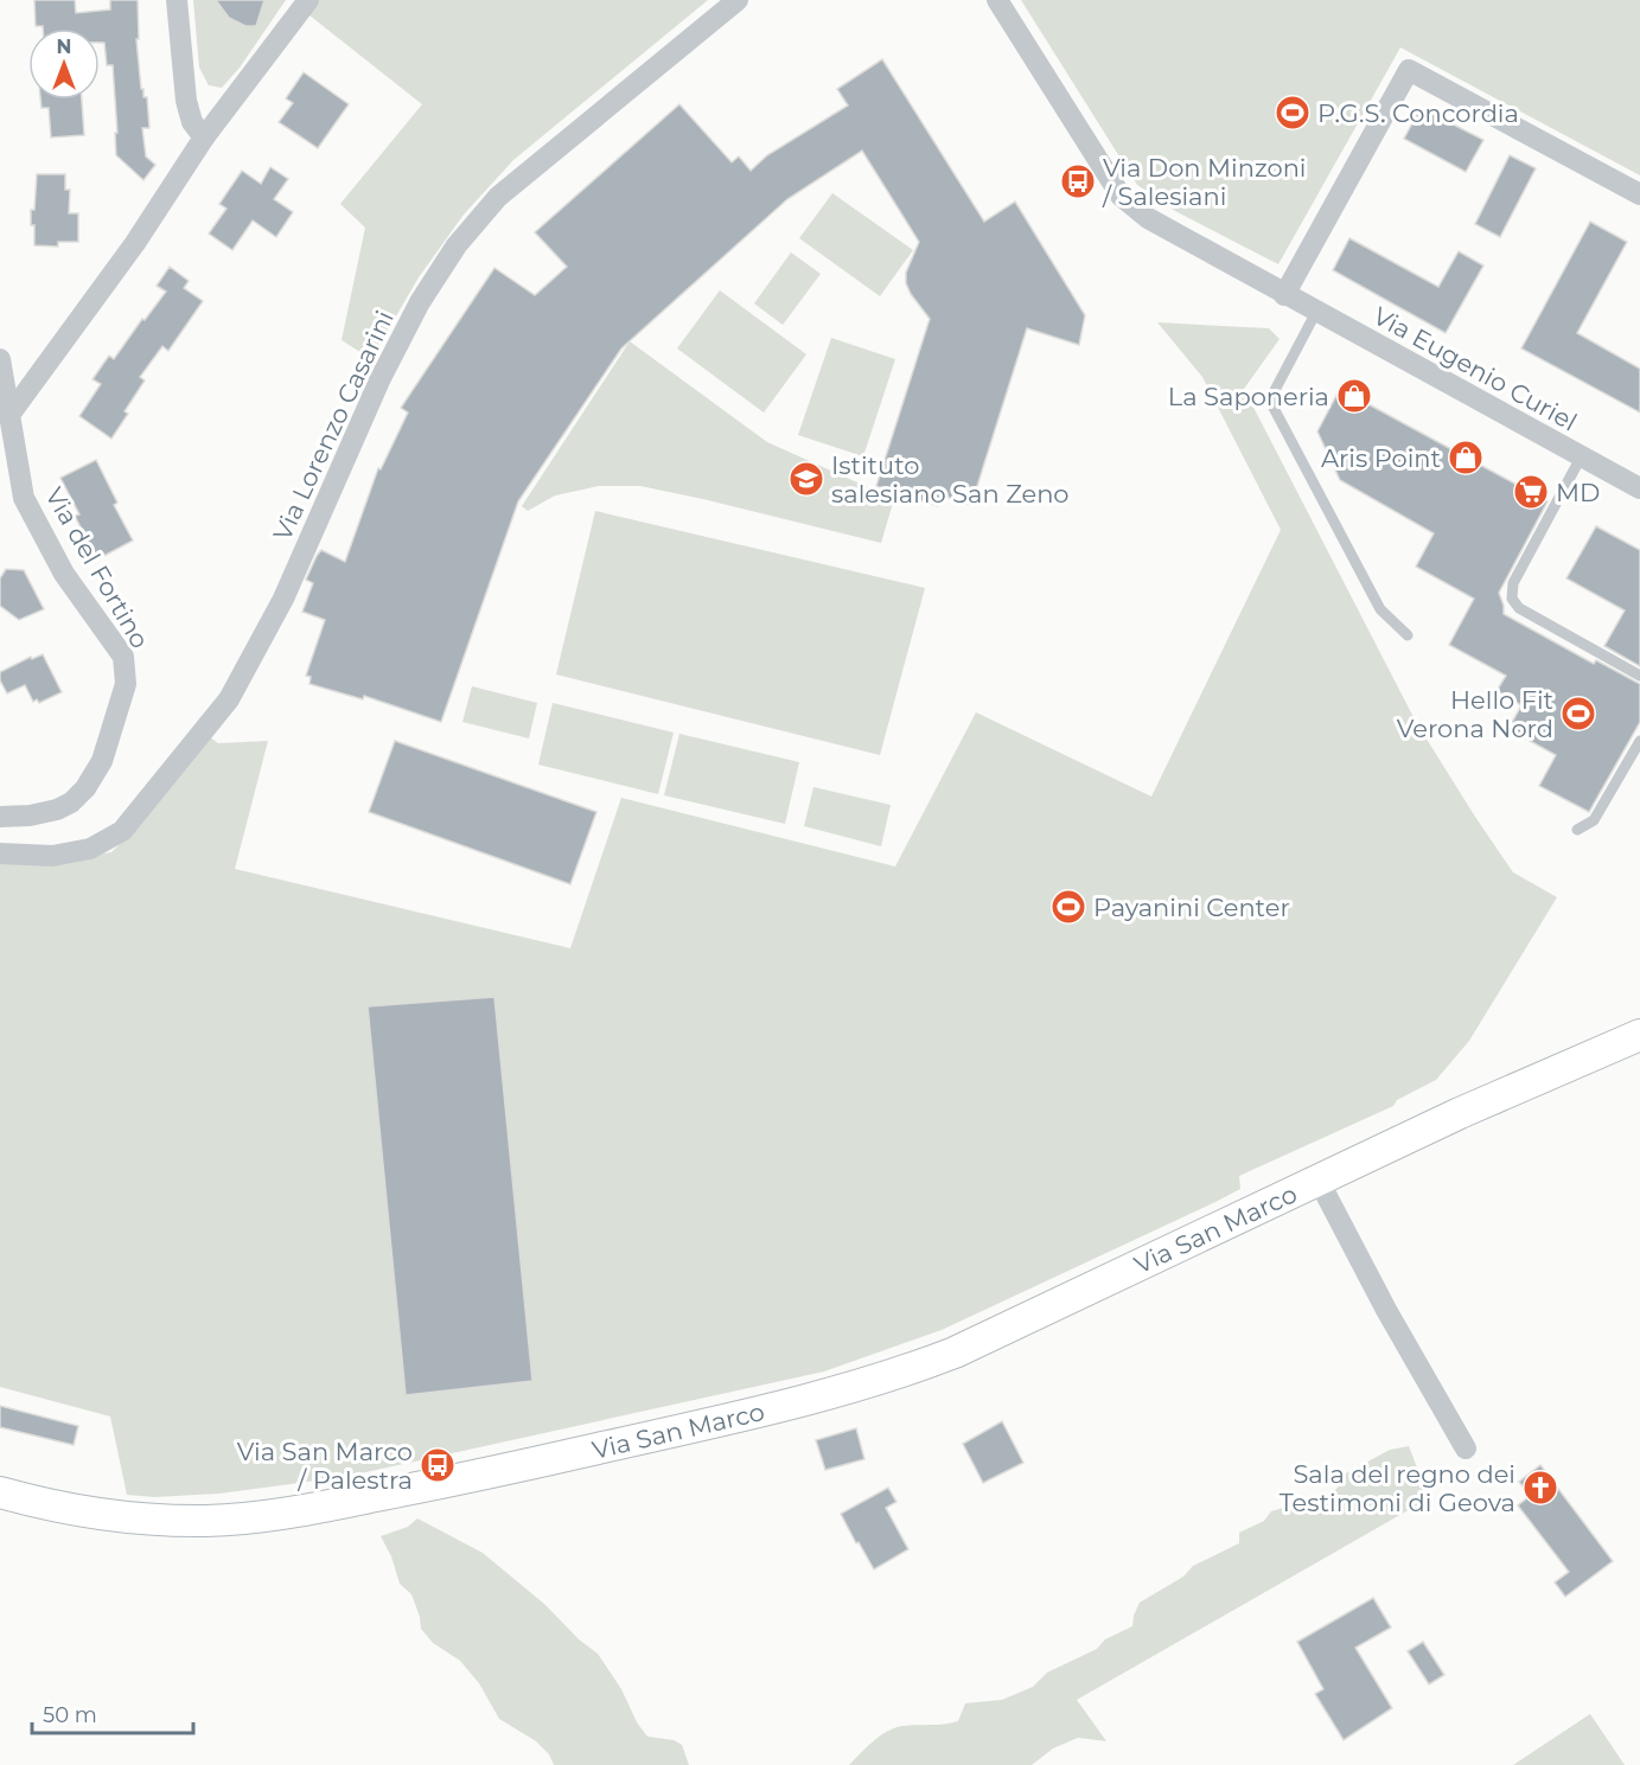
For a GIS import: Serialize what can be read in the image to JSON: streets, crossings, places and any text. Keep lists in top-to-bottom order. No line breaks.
{"streets":{"main road":["Via San Marco"],"street":["Via Eugenio Curiel","Via Lorenzo Casarini","Via del Fortino"]},"places":{"sports":["P.G.S. Concordia","Hello Fit Verona Nord","Payanini Center"],"bus stop":["Via Don Minzoni / Salesiani","Via San Marco / Palestra"],"shop":["La Saponeria","Aris Point"],"school or university":["Istituto salesiano San Zeno"],"supermarket":["MD"],"church":["Sala del regno dei Testimoni di Geova"]},"scale_bar":"50 m","north":"top"}
